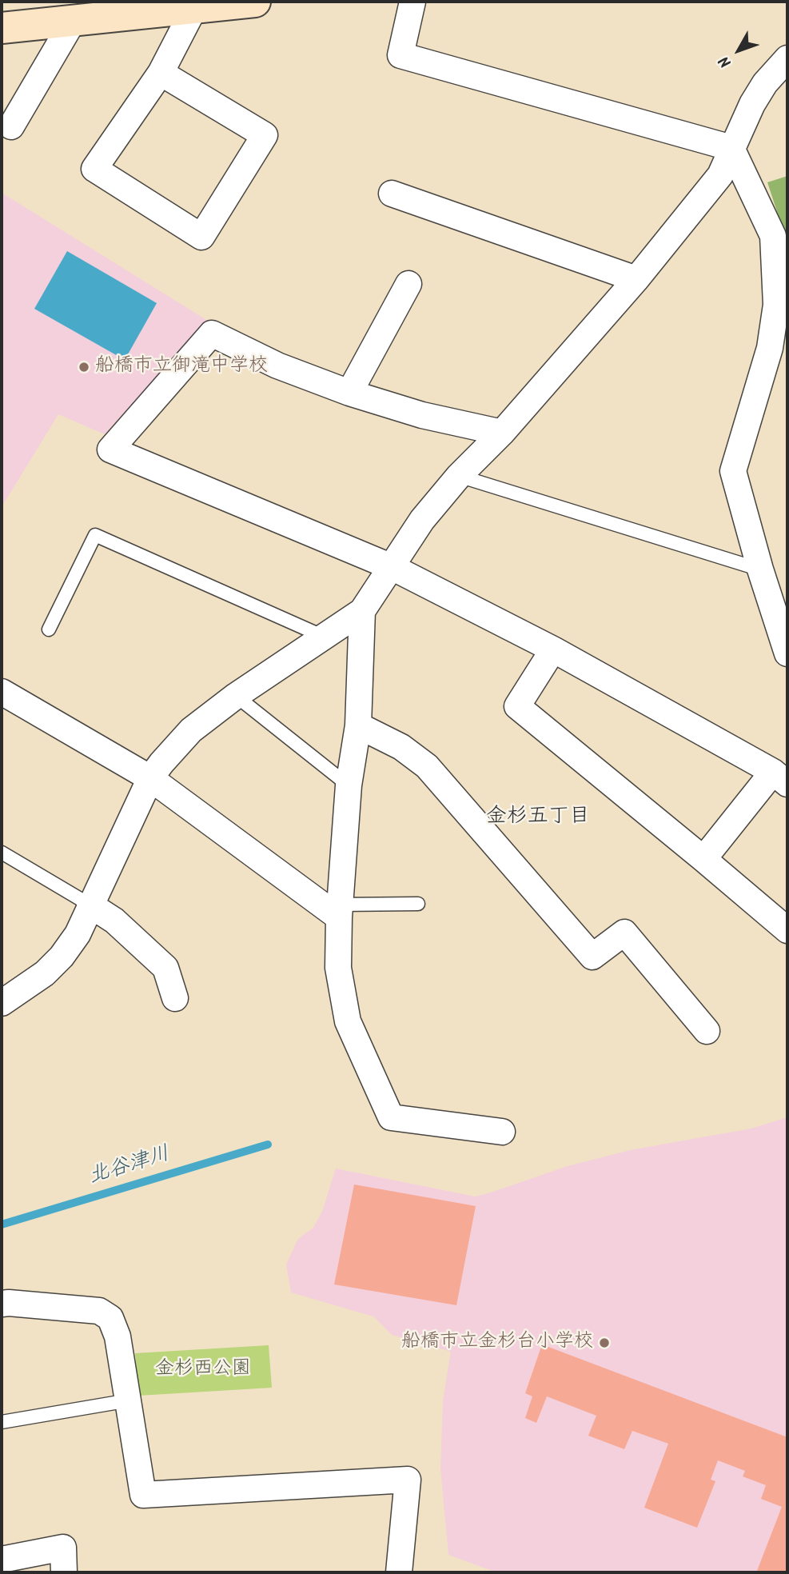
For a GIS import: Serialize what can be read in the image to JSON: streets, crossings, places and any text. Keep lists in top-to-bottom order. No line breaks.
{"districts":["金杉五丁目"],"water":["北谷津川"],"parks":["金杉西公園"],"places":["船橋市立御滝中学校","船橋市立金杉台小学校"],"north":"bottom left"}
